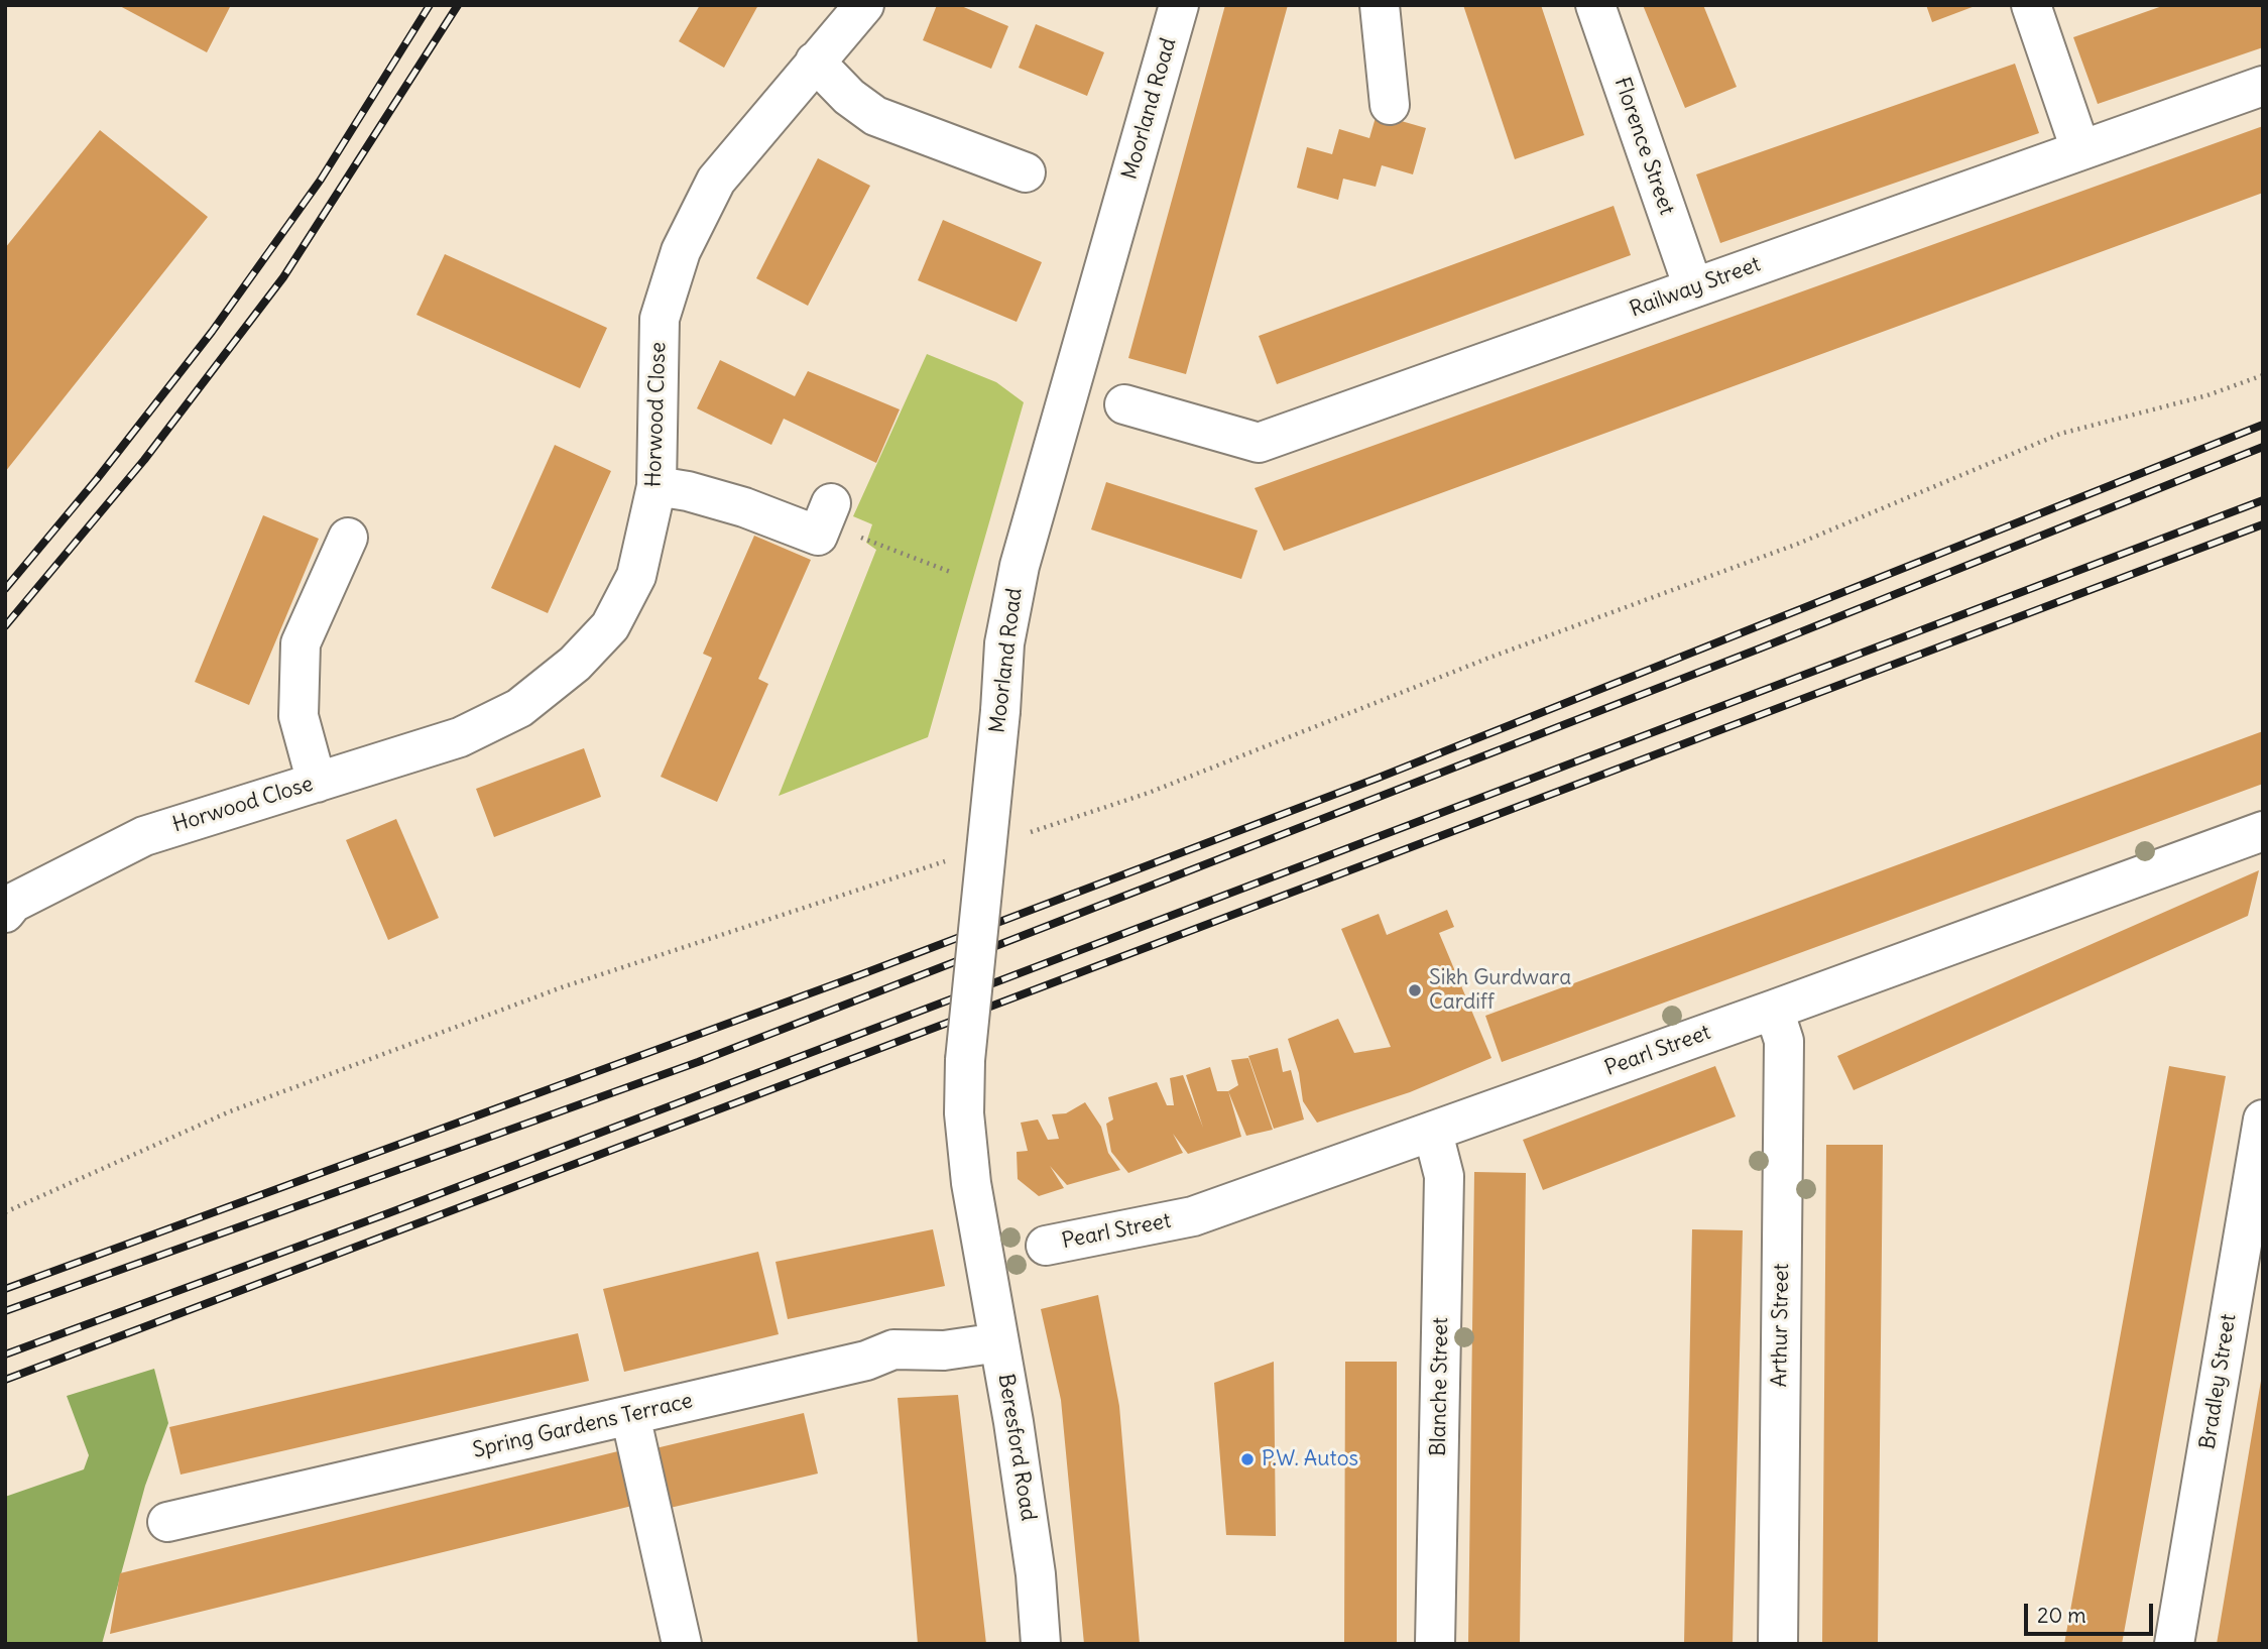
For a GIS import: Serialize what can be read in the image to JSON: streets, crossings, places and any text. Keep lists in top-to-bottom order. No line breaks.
{"streets":{"street":["Moorland Road","Florence Street","Railway Street","Horwood Close","Pearl Street","Arthur Street","Bradley Street","Blanche Street","Spring Gardens Terrace","Beresford Road"]},"crossings":[["Moorland Road","Beresford Road"],["Florence Street","Railway Street"],["Pearl Street","Arthur Street"],["Pearl Street","Blanche Street"],["Spring Gardens Terrace","Beresford Road"]],"places":["Sikh Gurdwara Cardiff","P.W. Autos"],"scale_bar":"20 m"}
